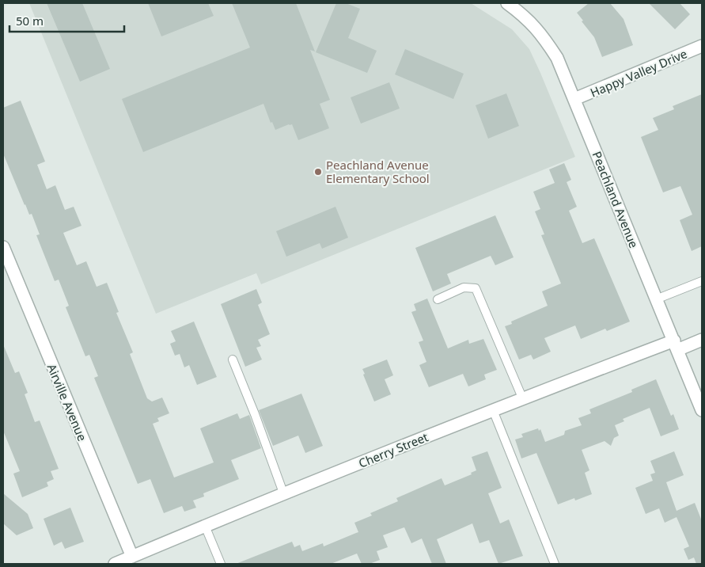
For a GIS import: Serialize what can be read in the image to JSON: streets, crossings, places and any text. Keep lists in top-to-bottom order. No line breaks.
{"streets":{"street":["Happy Valley Drive","Peachland Avenue","Airville Avenue","Cherry Street"]},"crossings":[["Happy Valley Drive","Peachland Avenue"],["Peachland Avenue","Cherry Street"],["Airville Avenue","Cherry Street"]],"places":["Peachland Avenue Elementary School"],"scale_bar":"50 m"}
